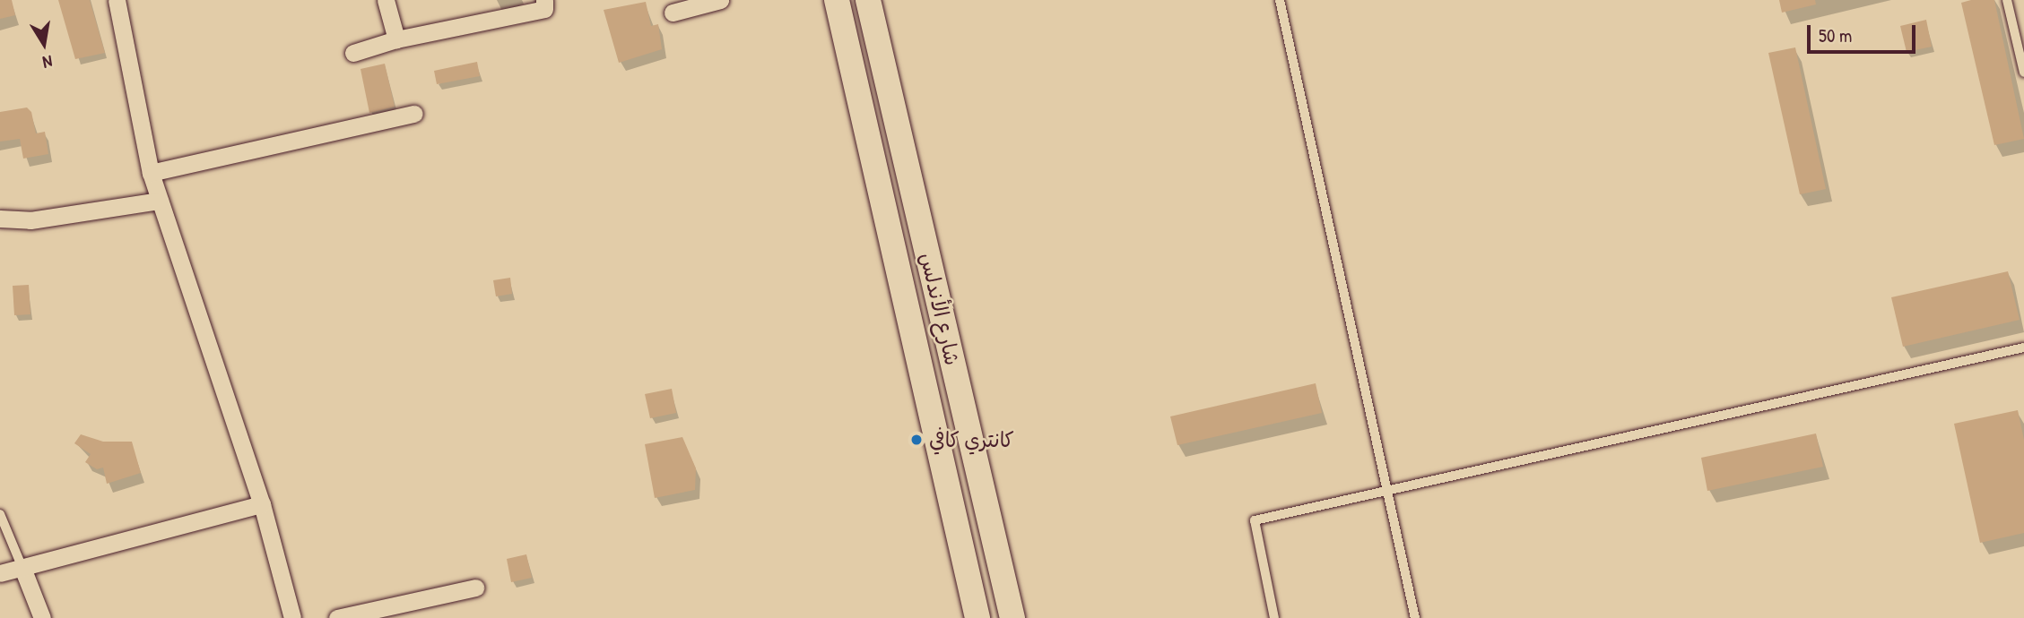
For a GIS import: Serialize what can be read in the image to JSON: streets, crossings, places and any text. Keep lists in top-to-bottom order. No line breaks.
{"streets":{"main road":["شارع الأندلس"]},"places":["كانتري كافي"],"scale_bar":"50 m","north":"bottom"}
